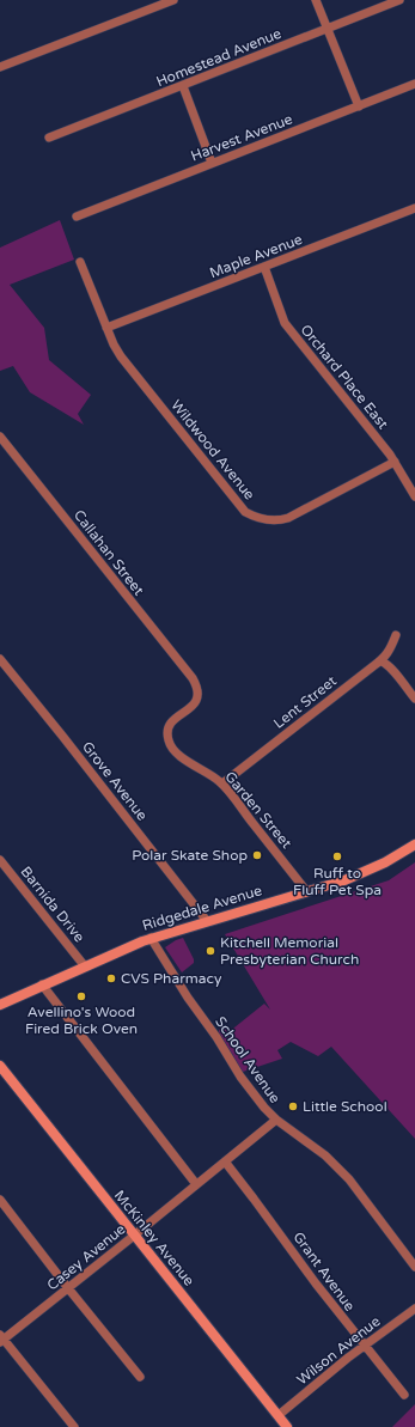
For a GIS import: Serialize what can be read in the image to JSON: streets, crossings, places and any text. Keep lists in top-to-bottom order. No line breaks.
{"streets":{"street":["Homestead Avenue","Harvest Avenue","Maple Avenue","Orchard Place East","Wildwood Avenue","Callahan Street","Lent Street","Grove Avenue","Garden Street","Barnida Drive","Ridgedale Avenue","School Avenue","McKinley Avenue","Casey Avenue","Grant Avenue","Wilson Avenue"]},"crossings":[["Maple Avenue","Orchard Place East"],["Maple Avenue","Wildwood Avenue"],["Orchard Place East","Wildwood Avenue"],["Callahan Street","Garden Street"],["Lent Street","Garden Street"],["Grove Avenue","Ridgedale Avenue"],["Garden Street","Ridgedale Avenue"],["Barnida Drive","Ridgedale Avenue"],["Ridgedale Avenue","School Avenue"],["School Avenue","Casey Avenue"],["McKinley Avenue","Casey Avenue"],["McKinley Avenue","Wilson Avenue"],["Casey Avenue","Grant Avenue"],["Grant Avenue","Wilson Avenue"]],"places":["Polar Skate Shop","Ruff to Fluff Pet Spa","Kitchell Memorial Presbyterian Church","CVS Pharmacy","Avellino's Wood Fired Brick Oven","Little School"]}
